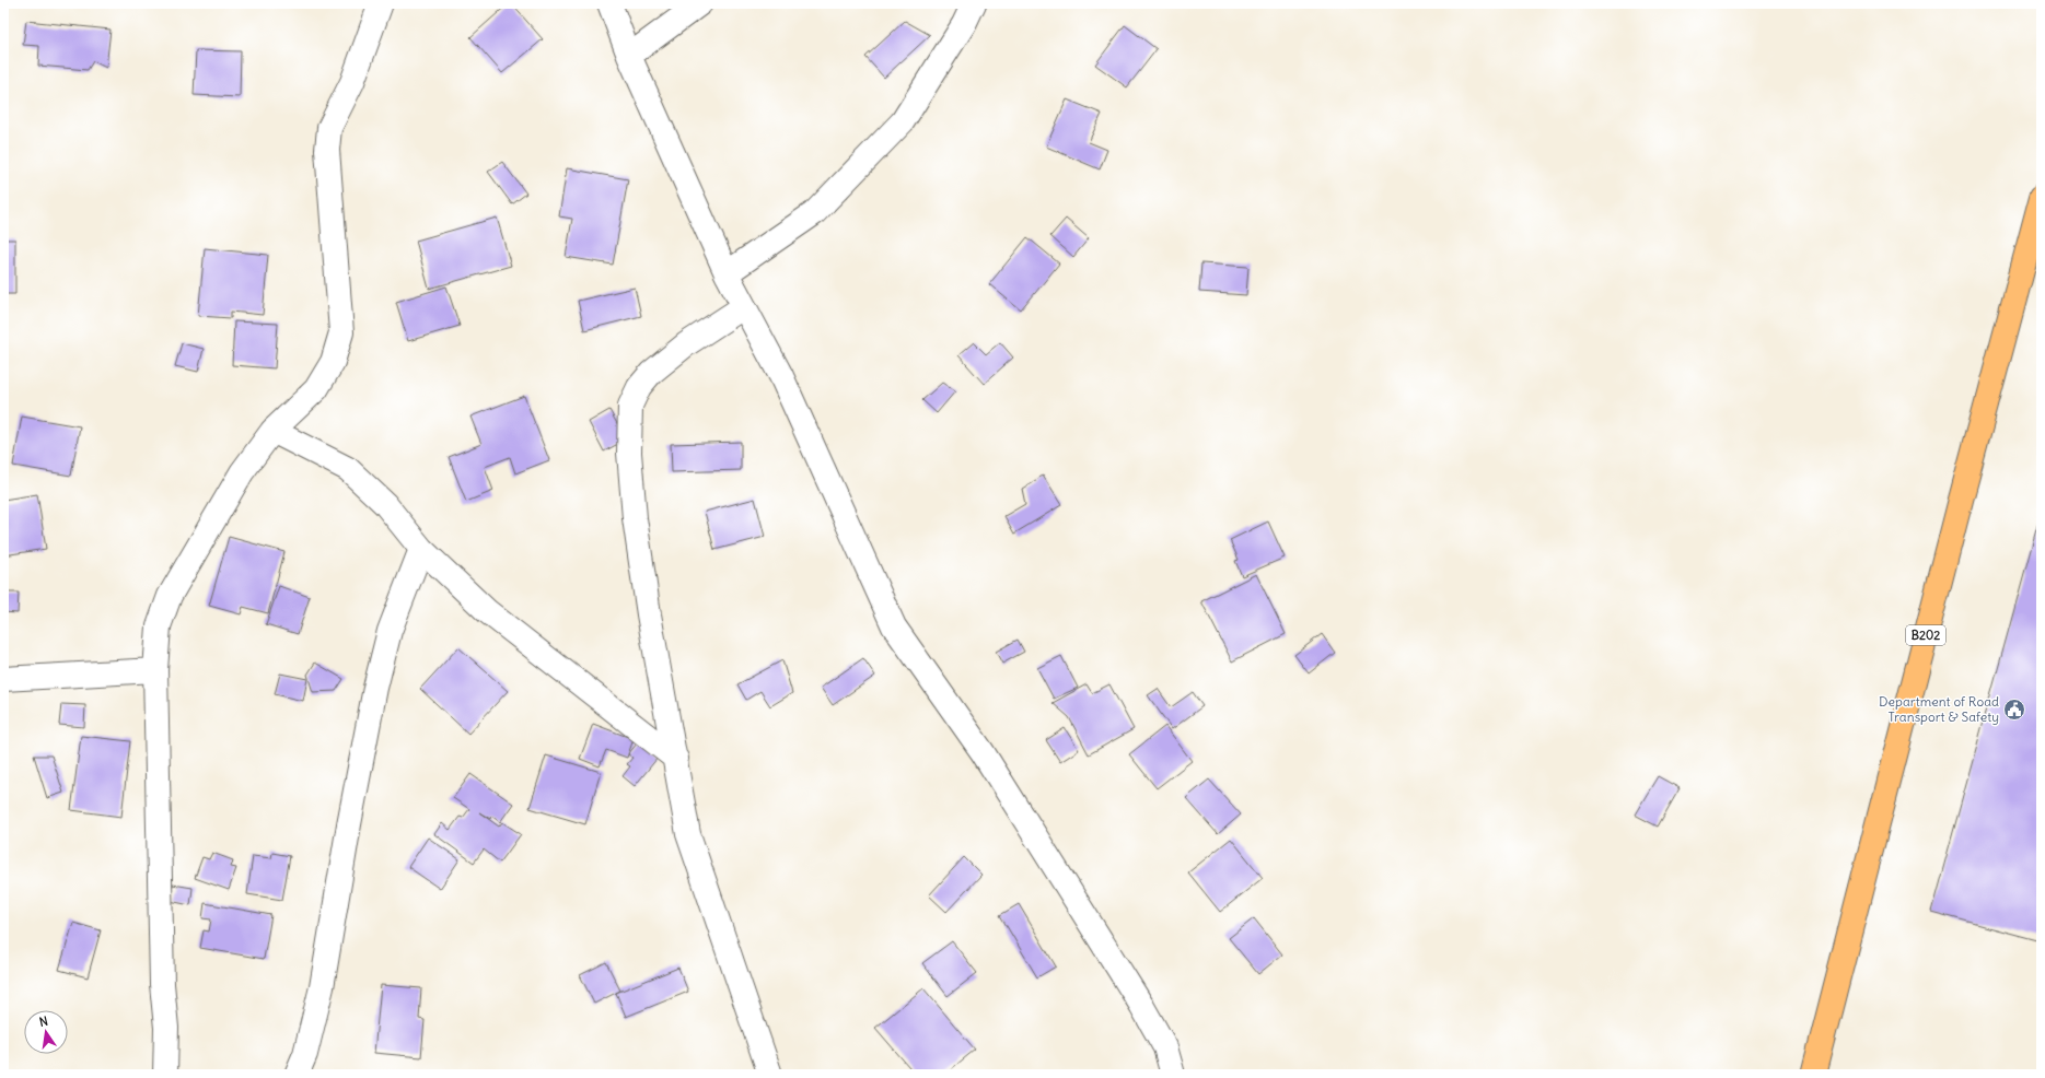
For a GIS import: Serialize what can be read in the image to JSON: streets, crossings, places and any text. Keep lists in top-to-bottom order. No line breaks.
{"streets":{"main road":["B202"]},"places":{"public building":["Department of Road Transport & Safety"]},"north":"top"}
